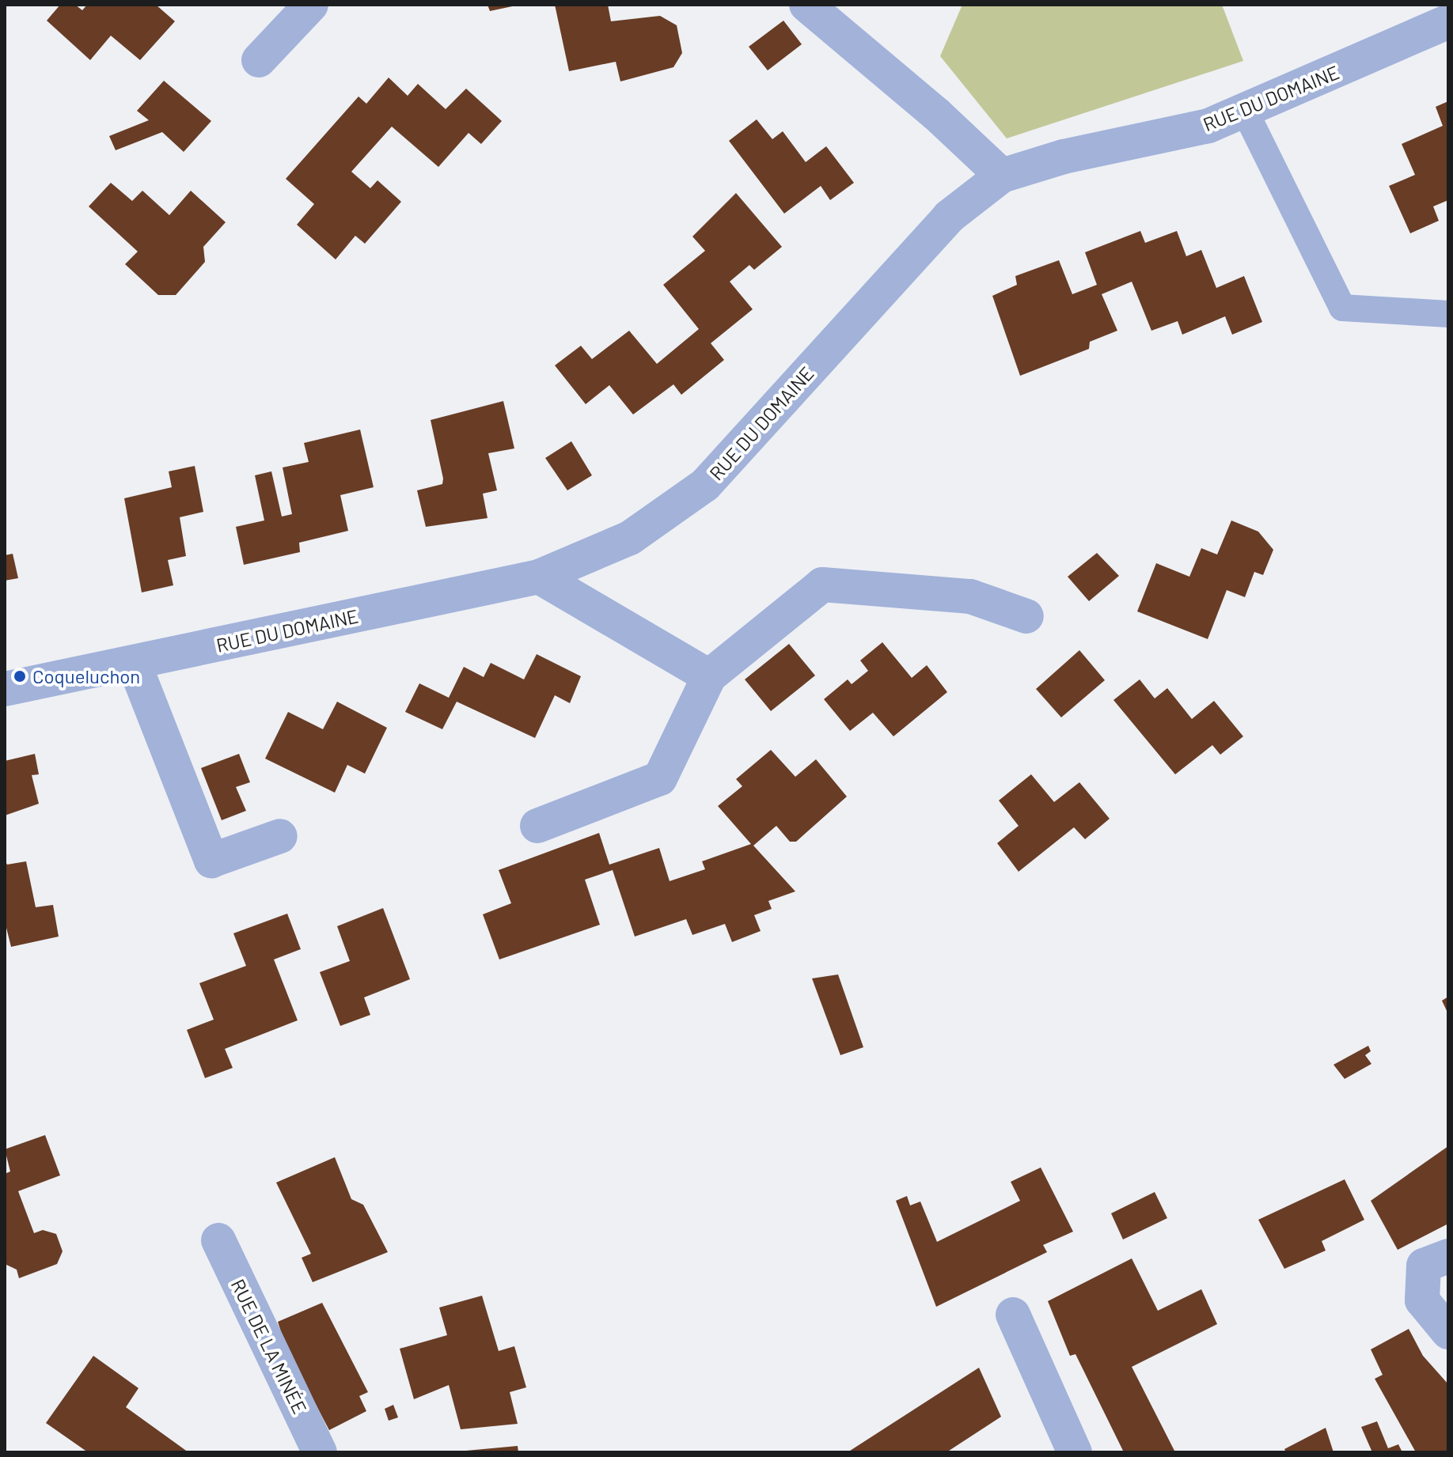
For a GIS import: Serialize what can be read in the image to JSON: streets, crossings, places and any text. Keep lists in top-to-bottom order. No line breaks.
{"streets":{"street":["RUE DU DOMAINE","RUE DE LA MINÉE"]},"places":["Coqueluchon"]}
